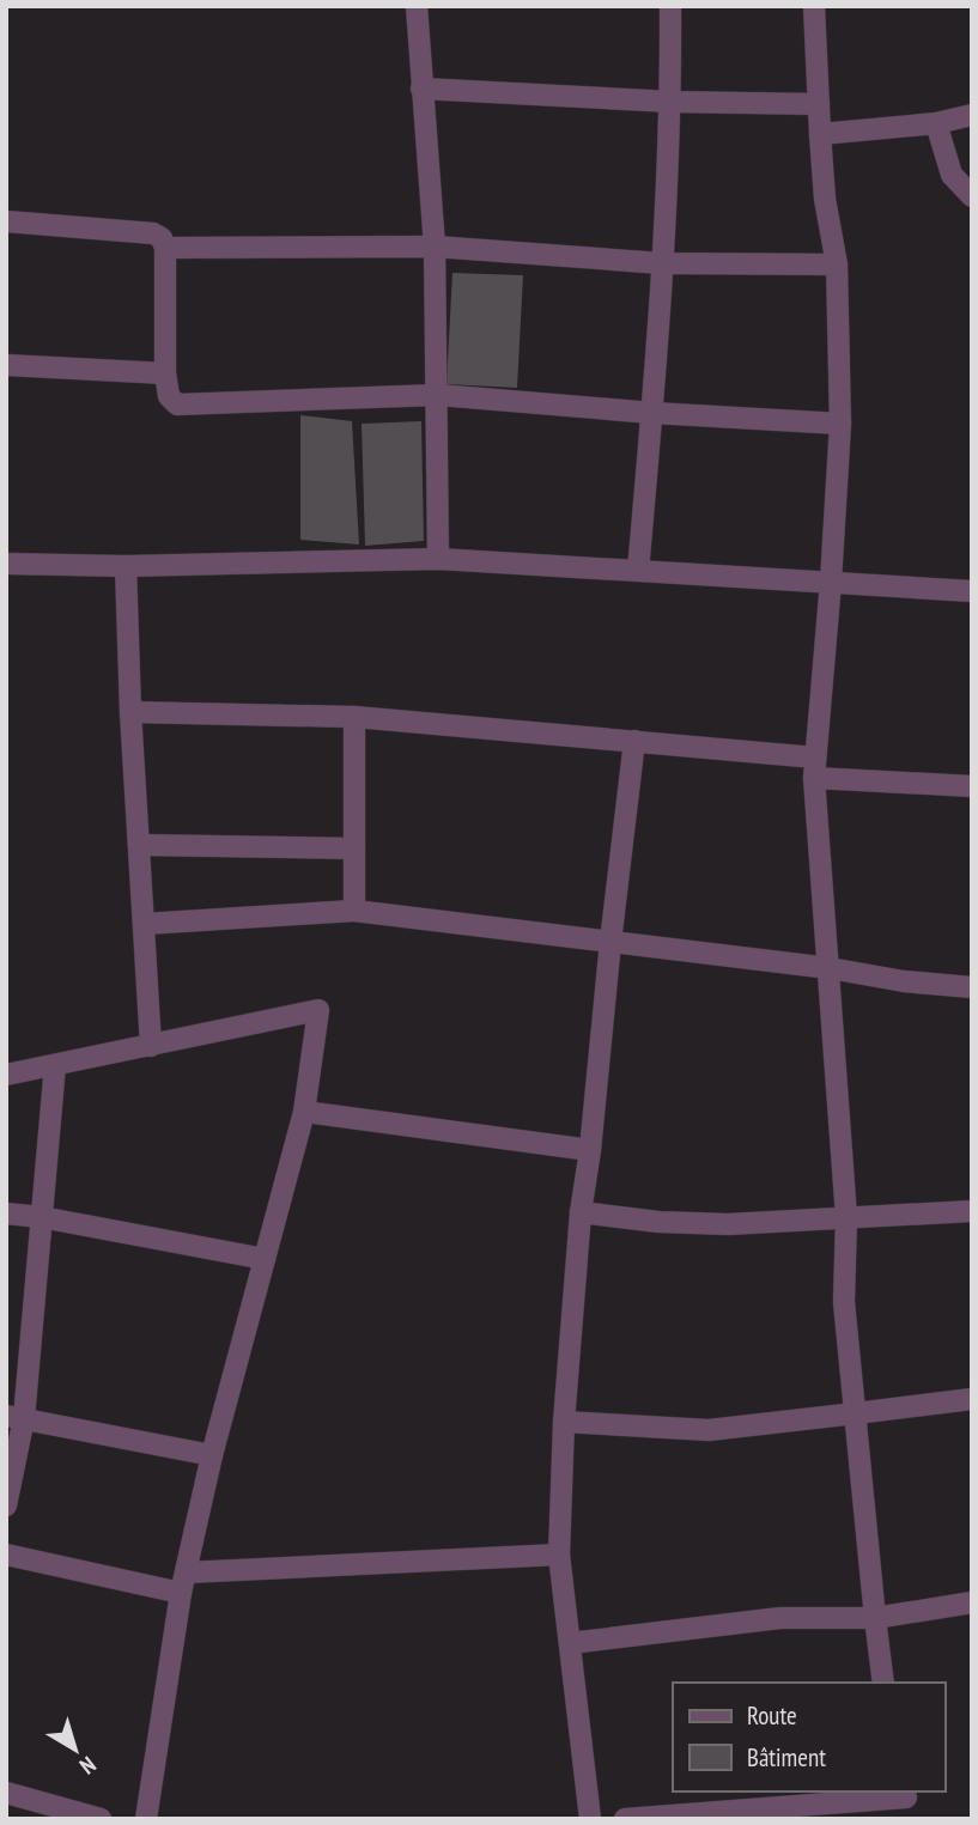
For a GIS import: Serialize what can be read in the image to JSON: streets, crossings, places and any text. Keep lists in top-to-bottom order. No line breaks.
{"legend":["Route","Bâtiment"],"north":"bottom right"}
